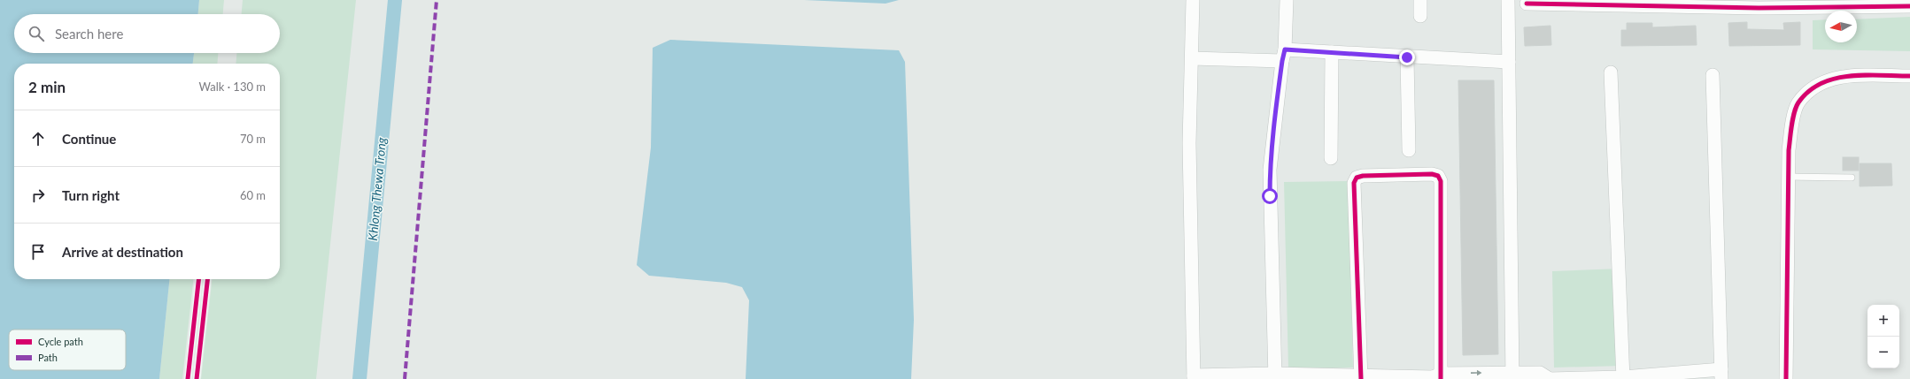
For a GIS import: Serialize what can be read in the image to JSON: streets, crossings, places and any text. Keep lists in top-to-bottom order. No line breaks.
{"water":["Khlong Thewa Trong"],"legend":["Cycle path","Path"],"north":"left","page":{"search":"Search here","heading":["2 min","Walk · 130 m"],"list":[["Continue","70 m"],["Turn right","60 m"],"Arrive at destination"],"map_buttons":["+","−"]}}
